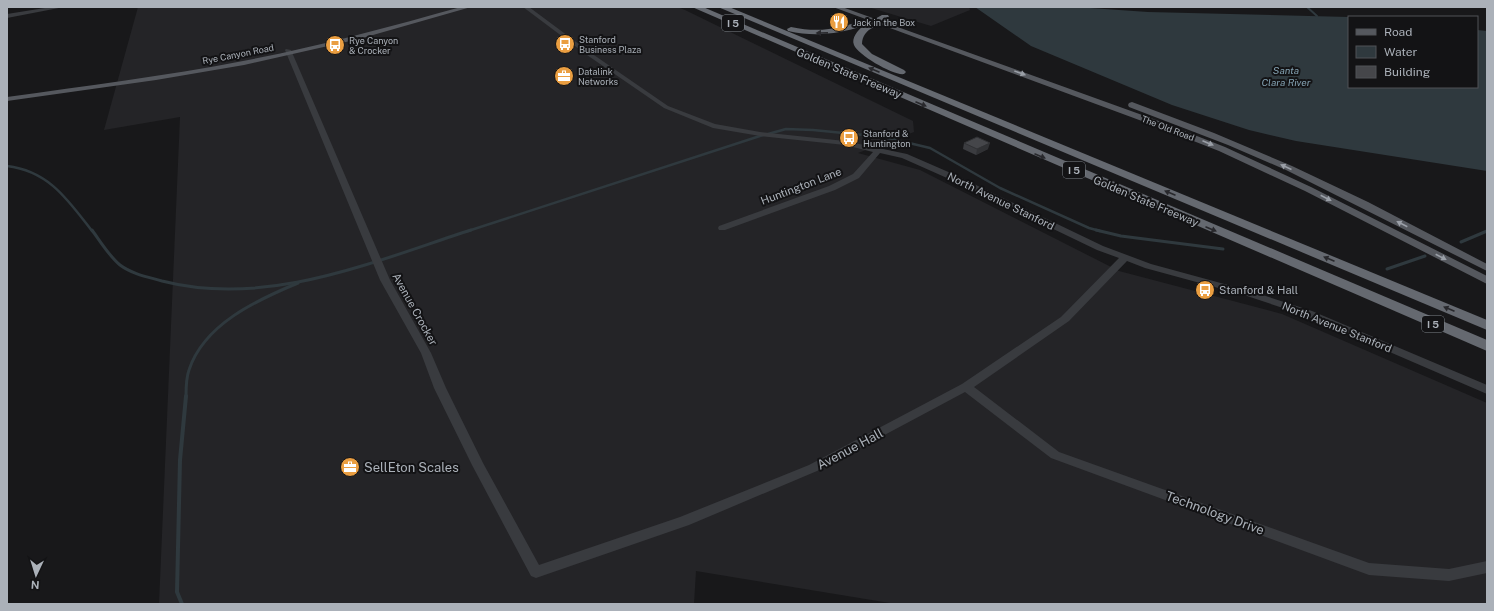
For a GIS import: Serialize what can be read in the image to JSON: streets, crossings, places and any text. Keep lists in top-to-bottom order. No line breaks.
{"streets":{"highway":["I 5","Golden State Freeway"],"main road":["Rye Canyon Road","The Old Road"],"street":["Huntington Lane","North Avenue Stanford","Avenue Crocker","Avenue Hall","Technology Drive"]},"crossings":[["Rye Canyon Road","Avenue Crocker"],["Huntington Lane","North Avenue Stanford"],["North Avenue Stanford","Avenue Hall"],["Avenue Crocker","Avenue Hall"],["Avenue Hall","Technology Drive"]],"water":["Santa Clara River"],"places":{"restaurant":["Jack in the Box"],"bus stop":["Stanford Business Plaza","Rye Canyon & Crocker","Stanford & Huntington","Stanford & Hall"],"office":["Datalink Networks","SellEton Scales"]},"legend":["Road","Water","Building"],"north":"bottom"}
